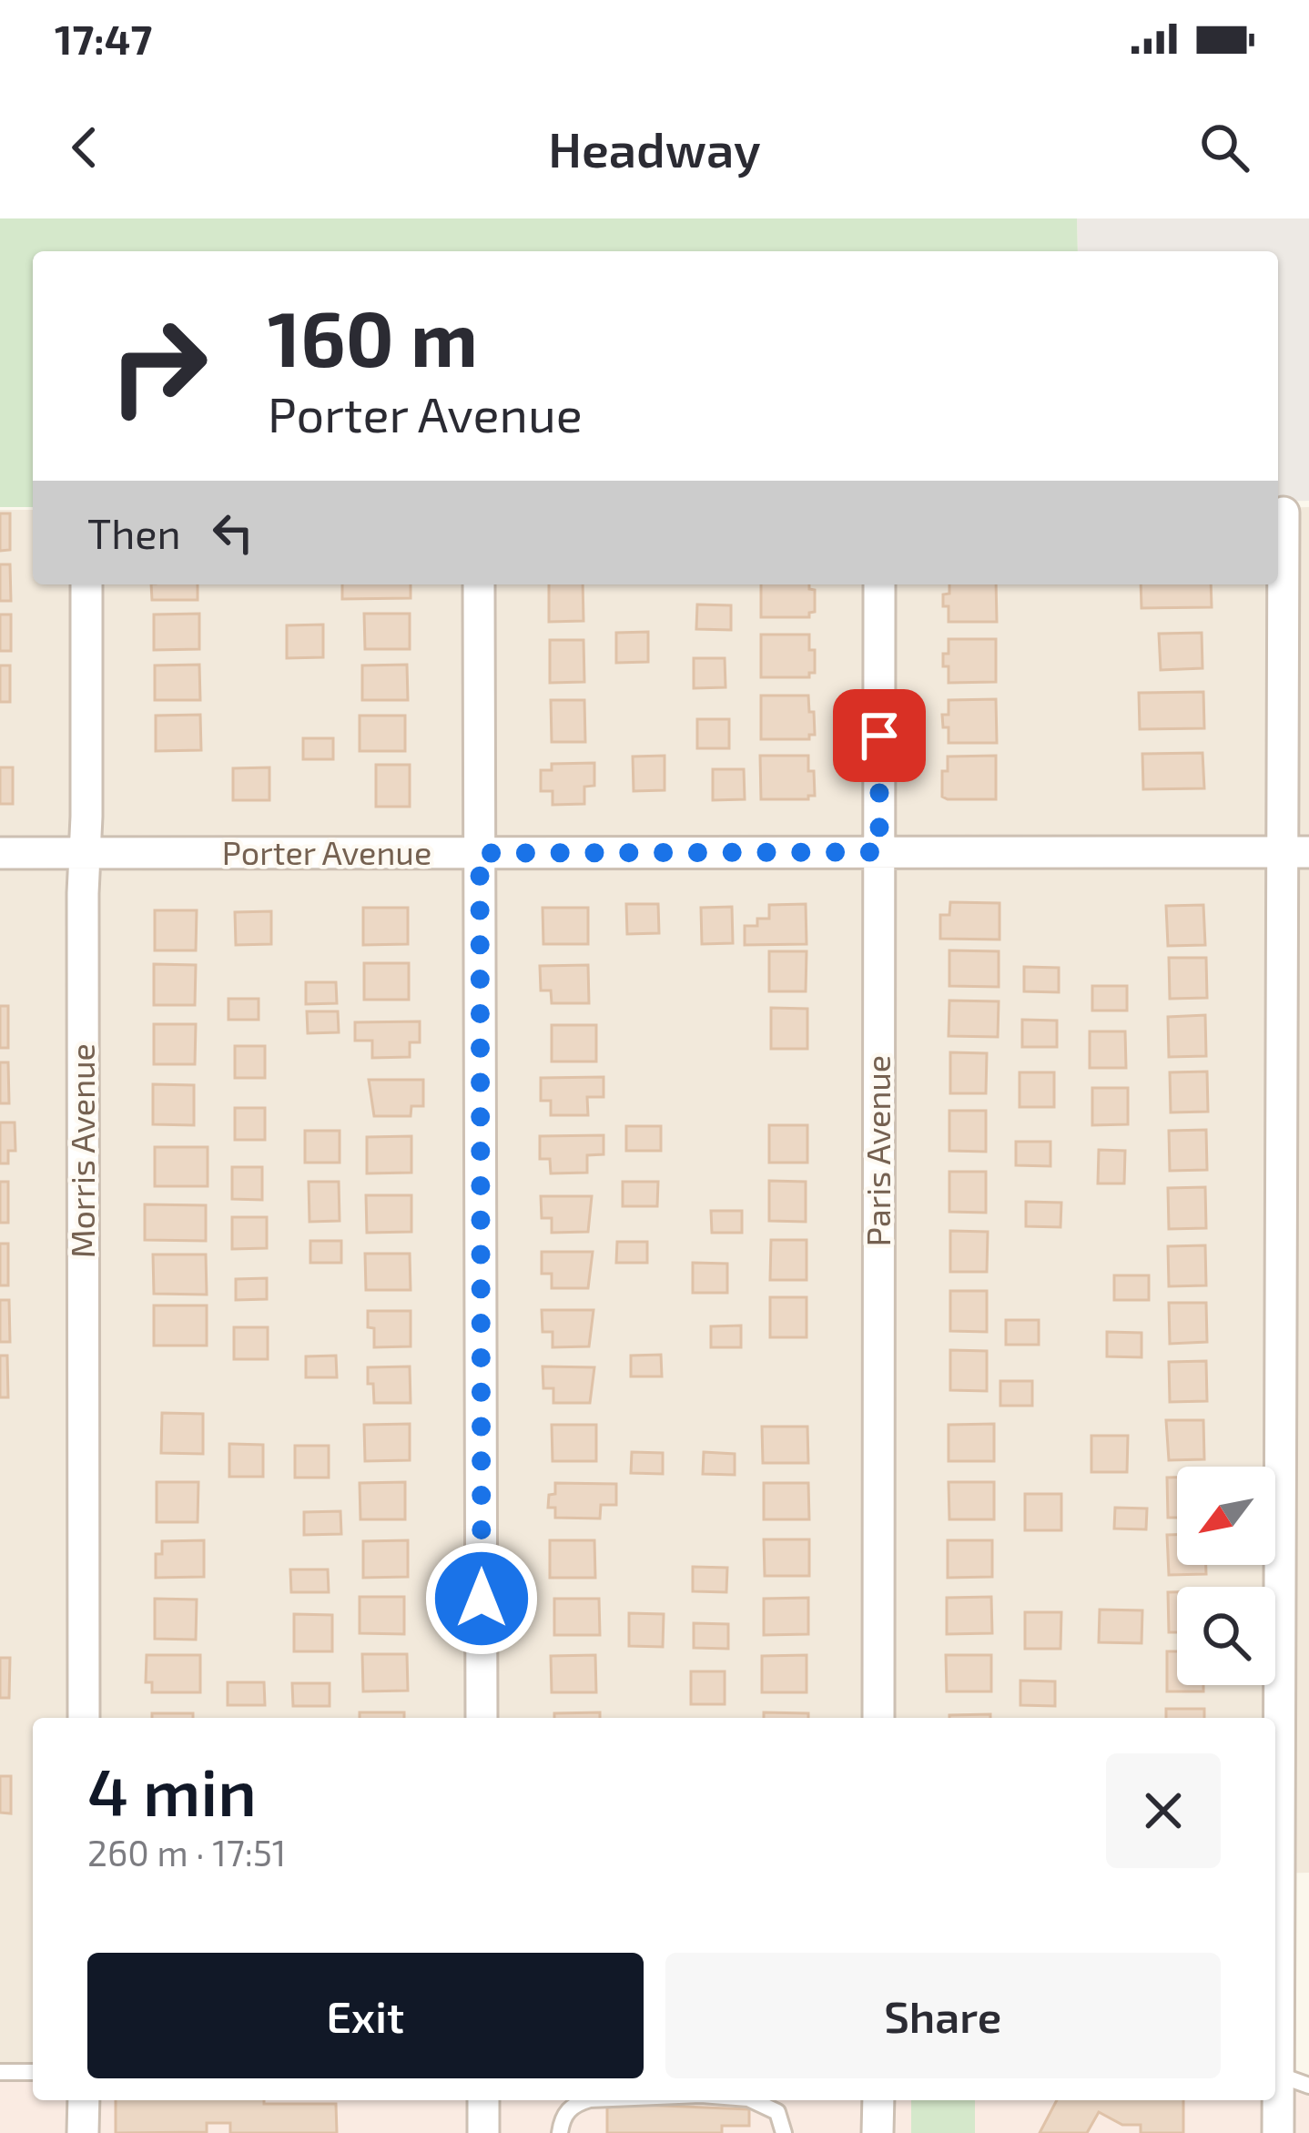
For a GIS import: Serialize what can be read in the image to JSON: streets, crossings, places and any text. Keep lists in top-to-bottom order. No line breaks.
{"streets":{"street":["Porter Avenue","Morris Avenue","Paris Avenue"]},"crossings":[["Porter Avenue","Morris Avenue"],["Porter Avenue","Paris Avenue"]],"north":"bottom left","page":{"status":"17:47","header":"Headway","turn":["160 m","Porter Avenue"],"then":"Then","heading":["4 min","260 m · 17:51"],"buttons":["Exit","Share"]}}
